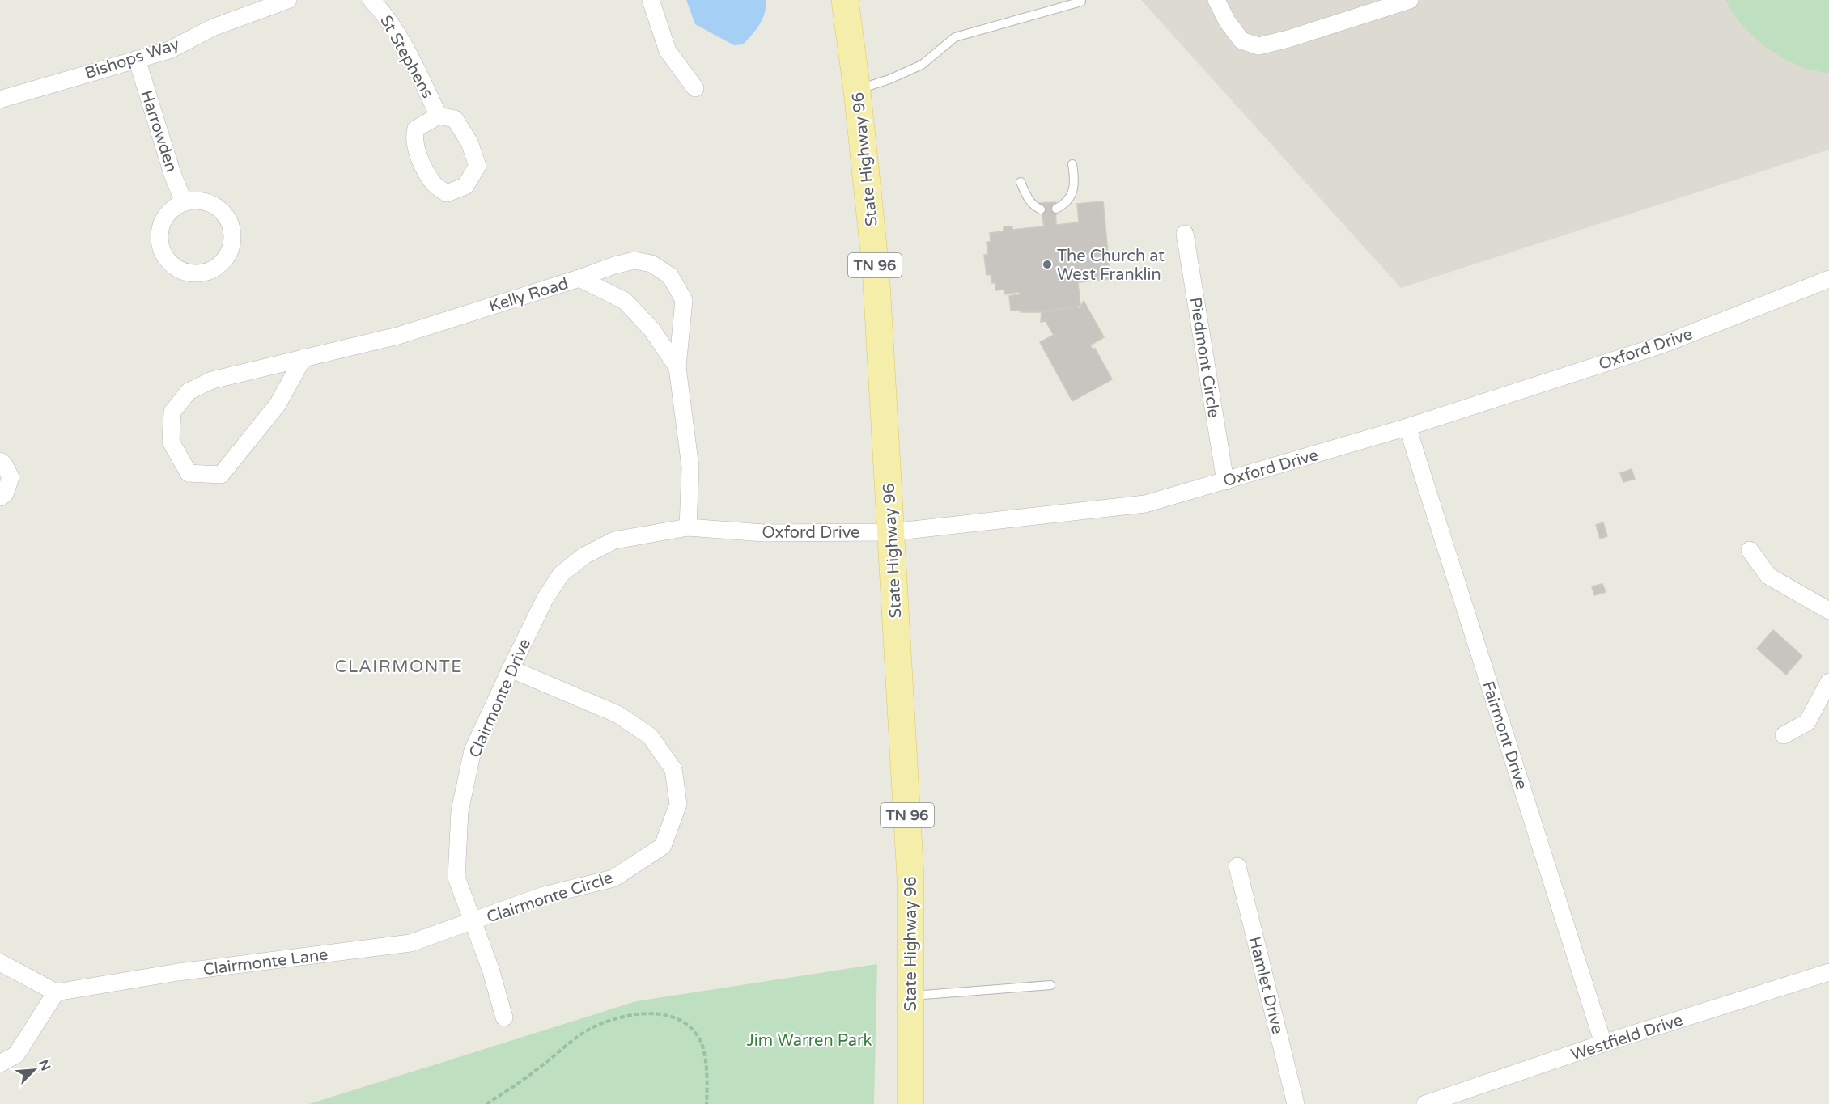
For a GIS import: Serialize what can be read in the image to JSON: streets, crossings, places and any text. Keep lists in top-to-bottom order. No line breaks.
{"streets":{"main road":["State Highway 96","TN 96"],"street":["St Stephens","Bishops Way","Harrowden","Kelly Road","Oxford Drive","Piedmont Circle","Clairmonte Drive","Fairmont Drive","Clairmonte Circle","Clairmonte Lane","Hamlet Drive","Westfield Drive"]},"crossings":[["Bishops Way","Harrowden"],["State Highway 96","Oxford Drive"],["Kelly Road","Oxford Drive"],["Kelly Road","Clairmonte Drive"],["Oxford Drive","Piedmont Circle"],["Oxford Drive","Clairmonte Drive"],["Oxford Drive","Fairmont Drive"],["Clairmonte Drive","Clairmonte Circle"],["Clairmonte Drive","Clairmonte Lane"],["Fairmont Drive","Westfield Drive"],["Clairmonte Circle","Clairmonte Lane"]],"districts":["CLAIRMONTE"],"parks":["Jim Warren Park"],"places":["The Church at West Franklin"],"north":"top right"}
